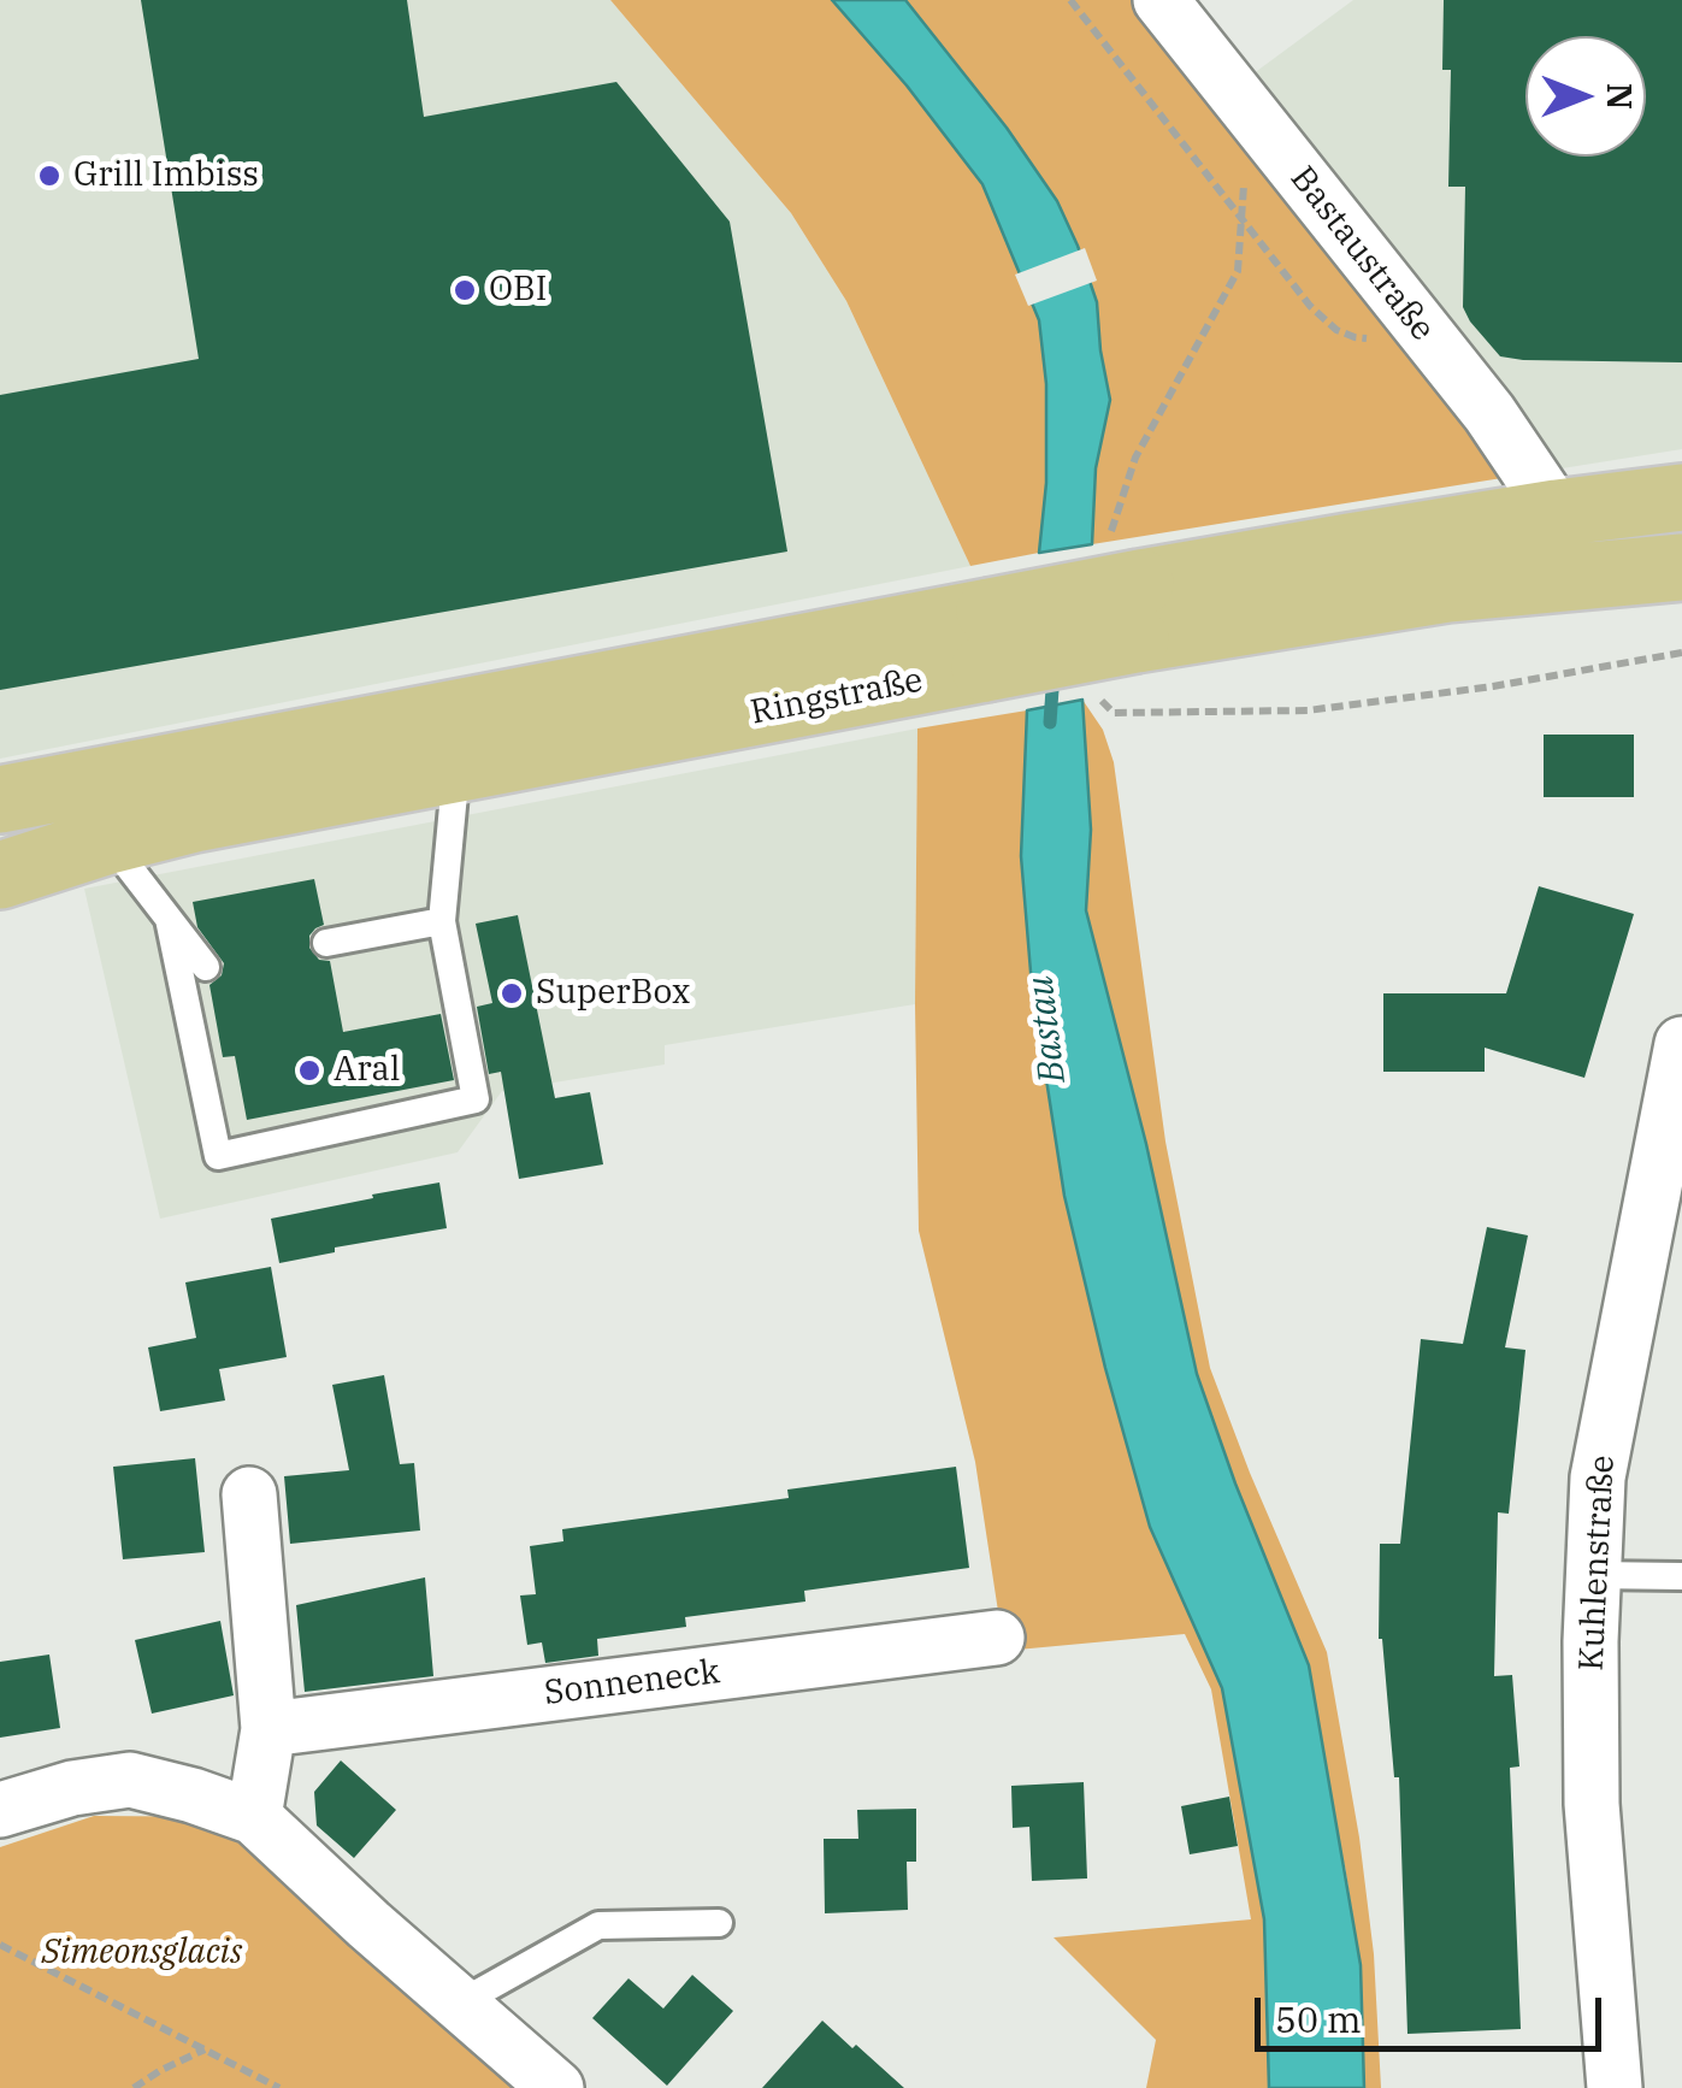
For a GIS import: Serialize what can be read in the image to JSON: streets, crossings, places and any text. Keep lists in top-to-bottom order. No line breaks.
{"streets":{"main road":["Ringstraße"],"street":["Bastaustraße","Kuhlenstraße","Sonneneck"]},"crossings":[["Bastaustraße","Ringstraße"]],"water":["Bastau"],"parks":["Simeonsglacis"],"places":["Grill Imbiss","OBI","SuperBox","Aral"],"scale_bar":"50 m","north":"right"}
